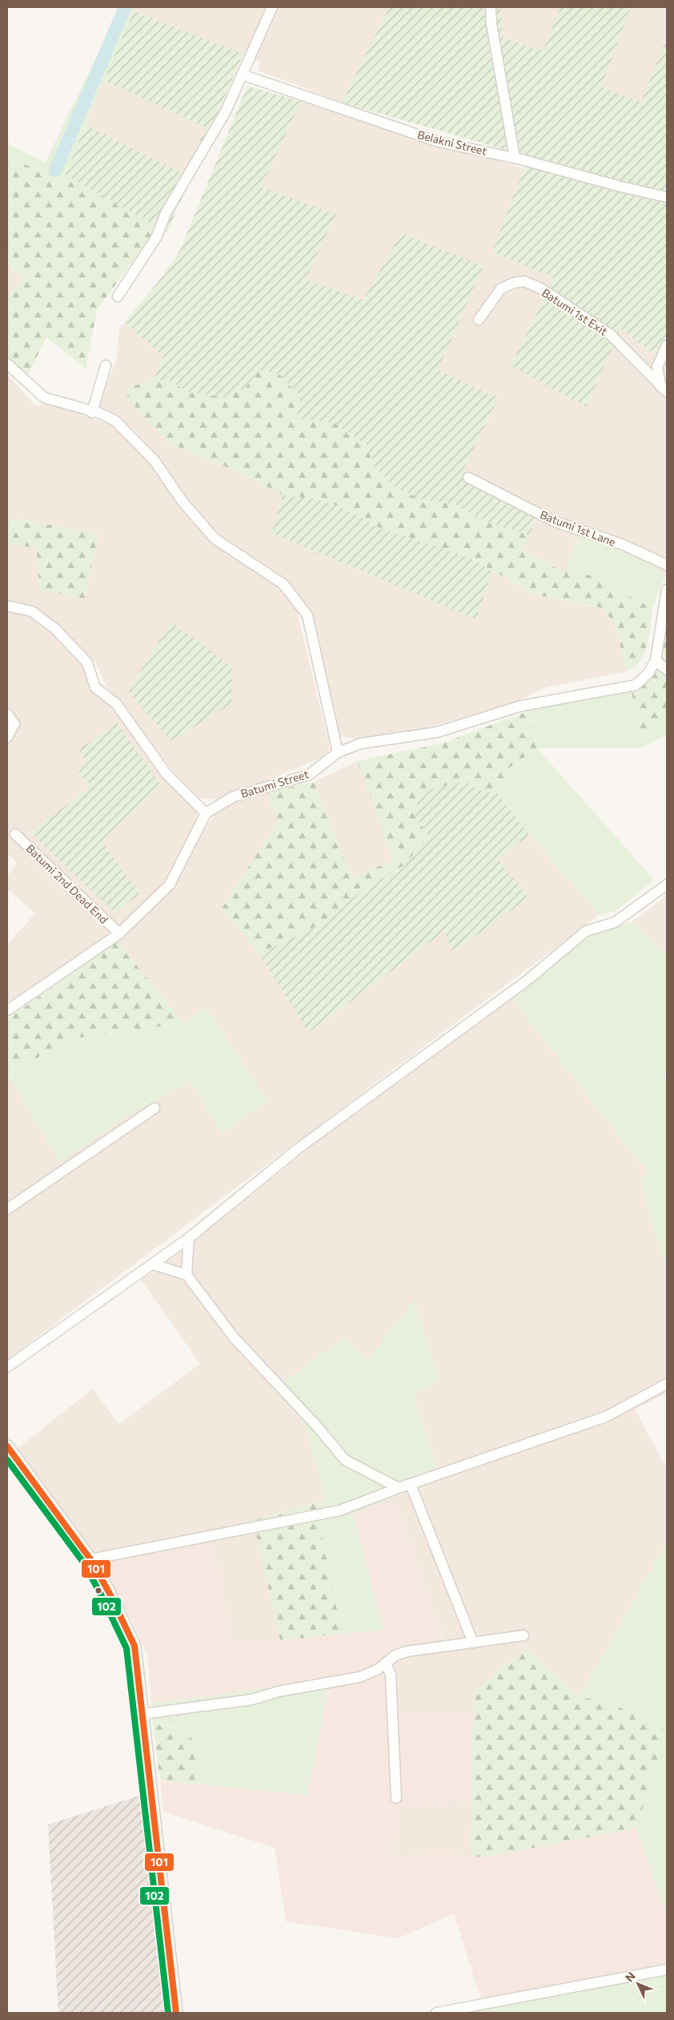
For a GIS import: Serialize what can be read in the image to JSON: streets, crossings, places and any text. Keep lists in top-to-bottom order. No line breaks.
{"streets":{"street":["Belakni Street","Batumi 1st Exit","Batumi 1st Lane","Batumi Street","Batumi 2nd Dead End"]},"lines":["transit line 101","transit line 102"],"north":"top left"}
